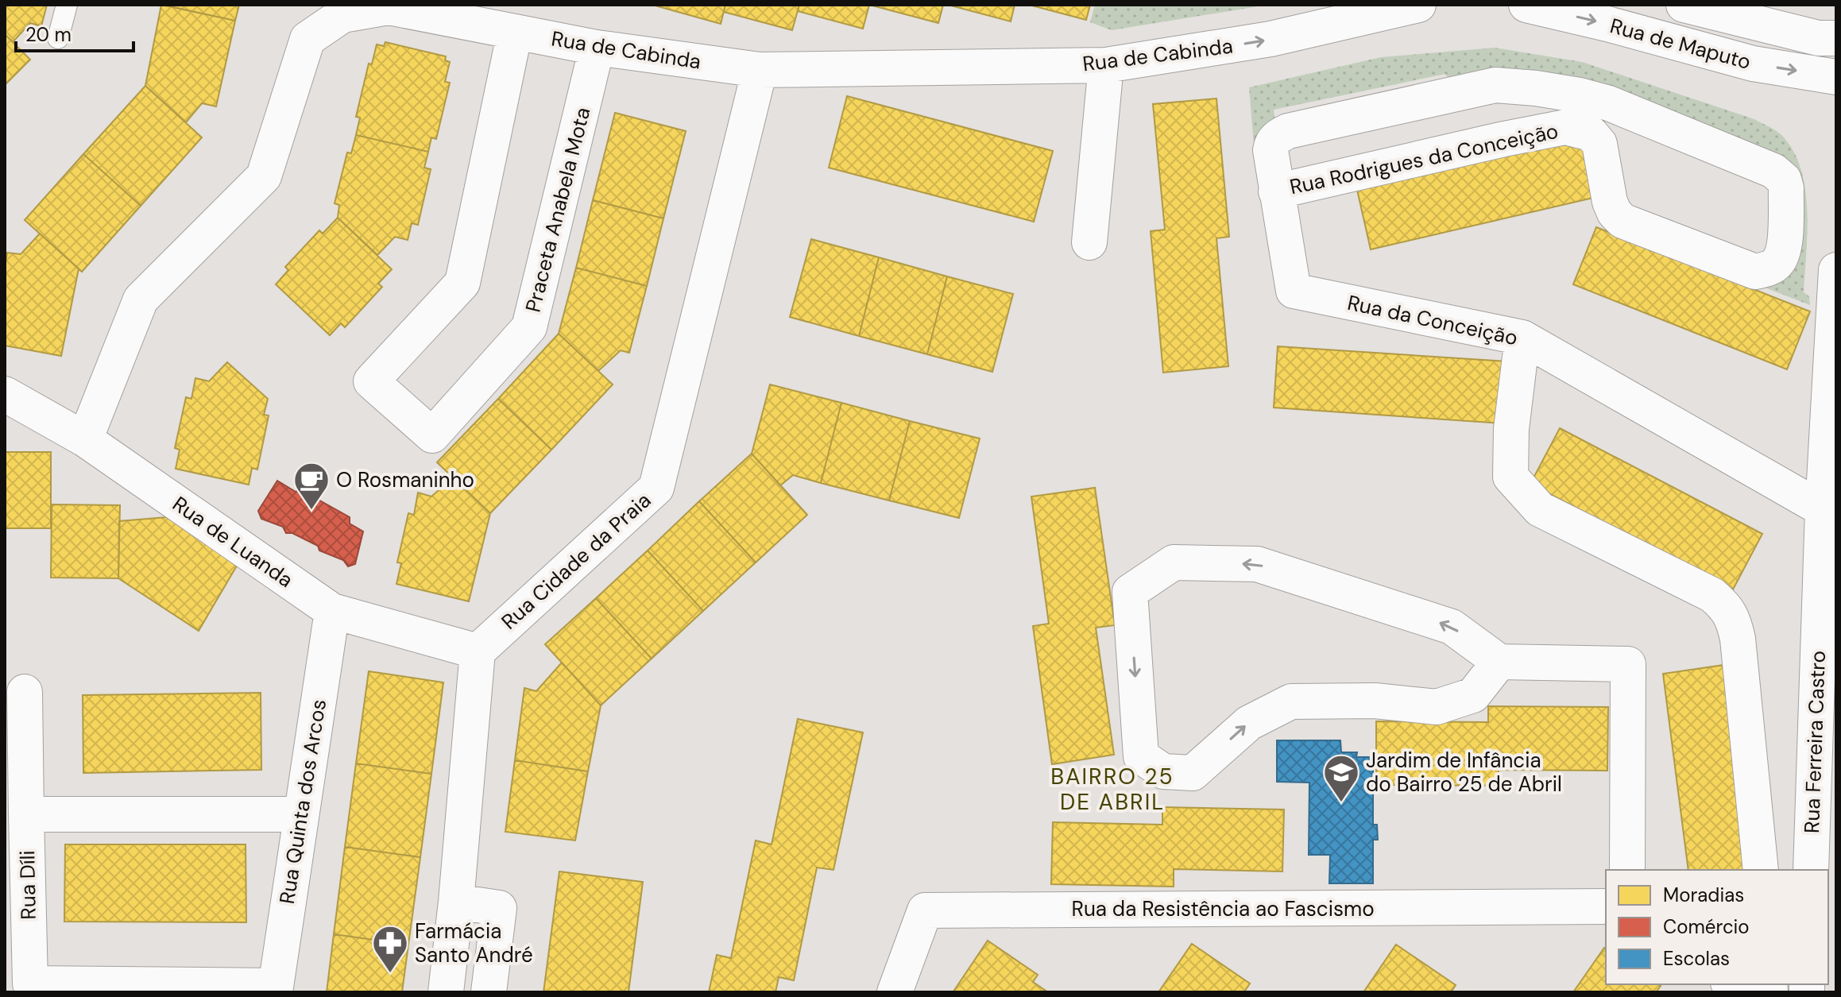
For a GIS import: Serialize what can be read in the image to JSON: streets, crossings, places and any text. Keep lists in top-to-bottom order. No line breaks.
{"streets":{"street":["Rua de Maputo","Rua de Cabinda","Rua Rodrigues da Conceição","Praceta Anabela Mota","Rua da Conceição","Rua de Luanda","Rua Cidade da Praia","Rua Ferreira Castro","Rua Quinta dos Arcos","Rua Díli","Rua da Resistência ao Fascismo"]},"crossings":[["Rua de Cabinda","Praceta Anabela Mota"],["Rua de Cabinda","Rua de Luanda"],["Rua de Cabinda","Rua Cidade da Praia"],["Rua Rodrigues da Conceição","Rua da Conceição"],["Rua da Conceição","Rua Ferreira Castro"],["Rua de Luanda","Rua Cidade da Praia"],["Rua de Luanda","Rua Quinta dos Arcos"],["Rua Quinta dos Arcos","Rua Díli"]],"districts":["BAIRRO 25 DE ABRIL"],"places":{"cafe":["O Rosmaninho"],"school or university":["Jardim de Infância do Bairro 25 de Abril"],"pharmacy":["Farmácia Santo André"]},"legend":["Moradias","Comércio","Escolas"],"scale_bar":"20 m"}
